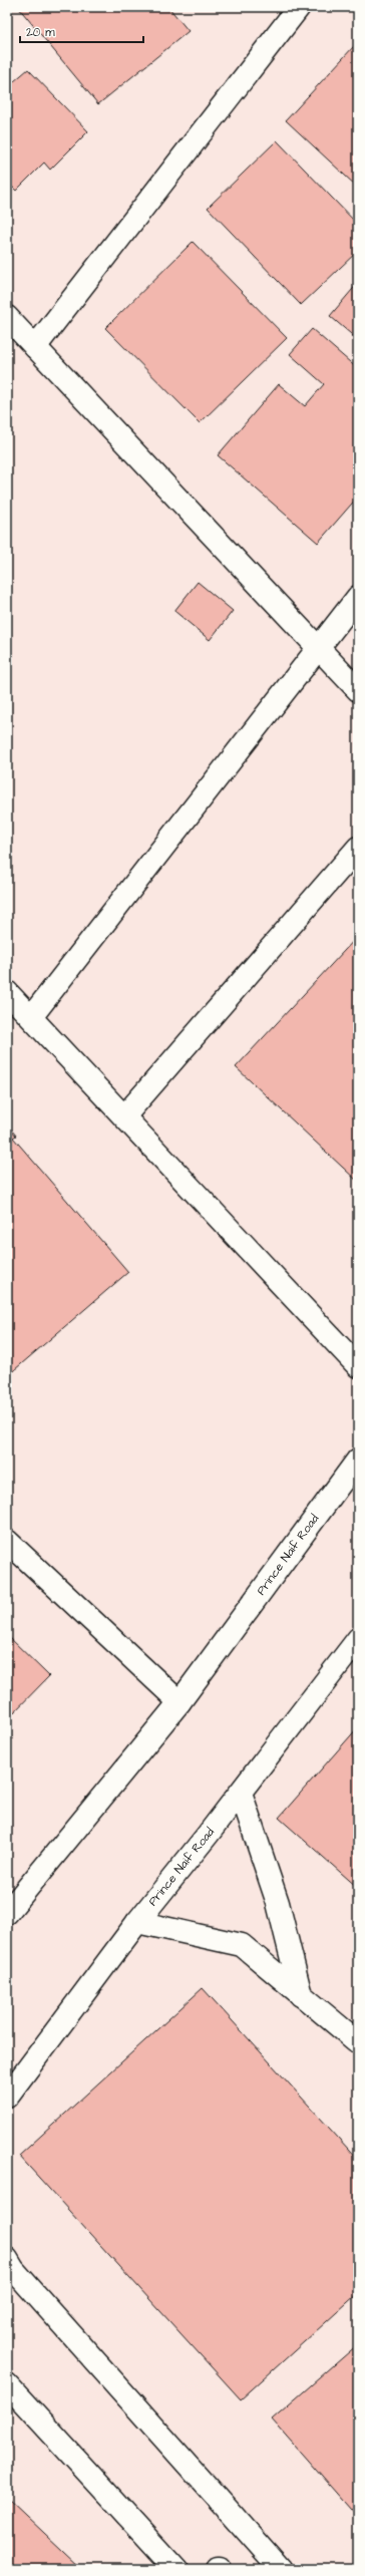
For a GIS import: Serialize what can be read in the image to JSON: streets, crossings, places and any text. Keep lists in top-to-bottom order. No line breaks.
{"streets":{"street":["Prince Naif Road"]},"scale_bar":"20 m"}
